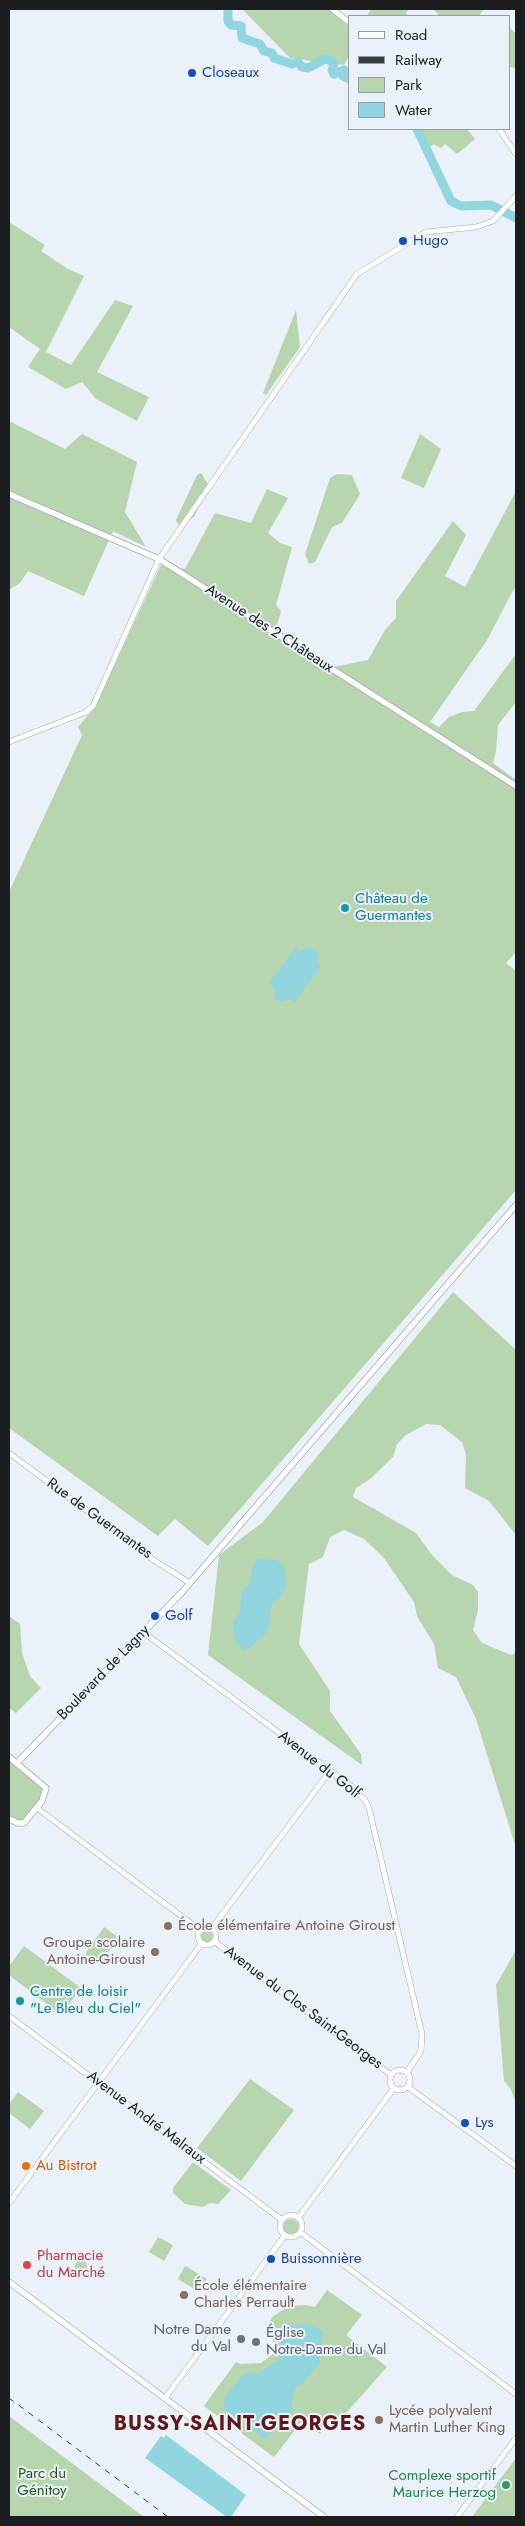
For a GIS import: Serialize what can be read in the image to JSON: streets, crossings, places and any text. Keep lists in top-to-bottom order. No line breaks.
{"streets":{"main road":["Avenue des 2 Châteaux","Boulevard de Lagny"],"street":["Rue de Guermantes","Avenue du Golf","Avenue du Clos Saint-Georges","Avenue André Malraux"]},"crossings":[["Rue de Guermantes","Boulevard de Lagny"],["Boulevard de Lagny","Avenue du Golf"],["Avenue du Golf","Avenue du Clos Saint-Georges"]],"districts":["BUSSY-SAINT-GEORGES"],"parks":["Parc du Génitoy"],"places":["Closeaux","Hugo","Château de Guermantes","Golf","École élémentaire Antoine Giroust","Groupe scolaire Antoine-Giroust","Centre de loisir \"Le Bleu du Ciel\"","Lys","Au Bistrot","Buissonnière","Pharmacie du Marché","École élémentaire Charles Perrault","Notre Dame du Val","Église Notre-Dame du Val","Lycée polyvalent Martin Luther King","Complexe sportif Maurice Herzog"],"legend":["Road","Railway","Park","Water"]}
